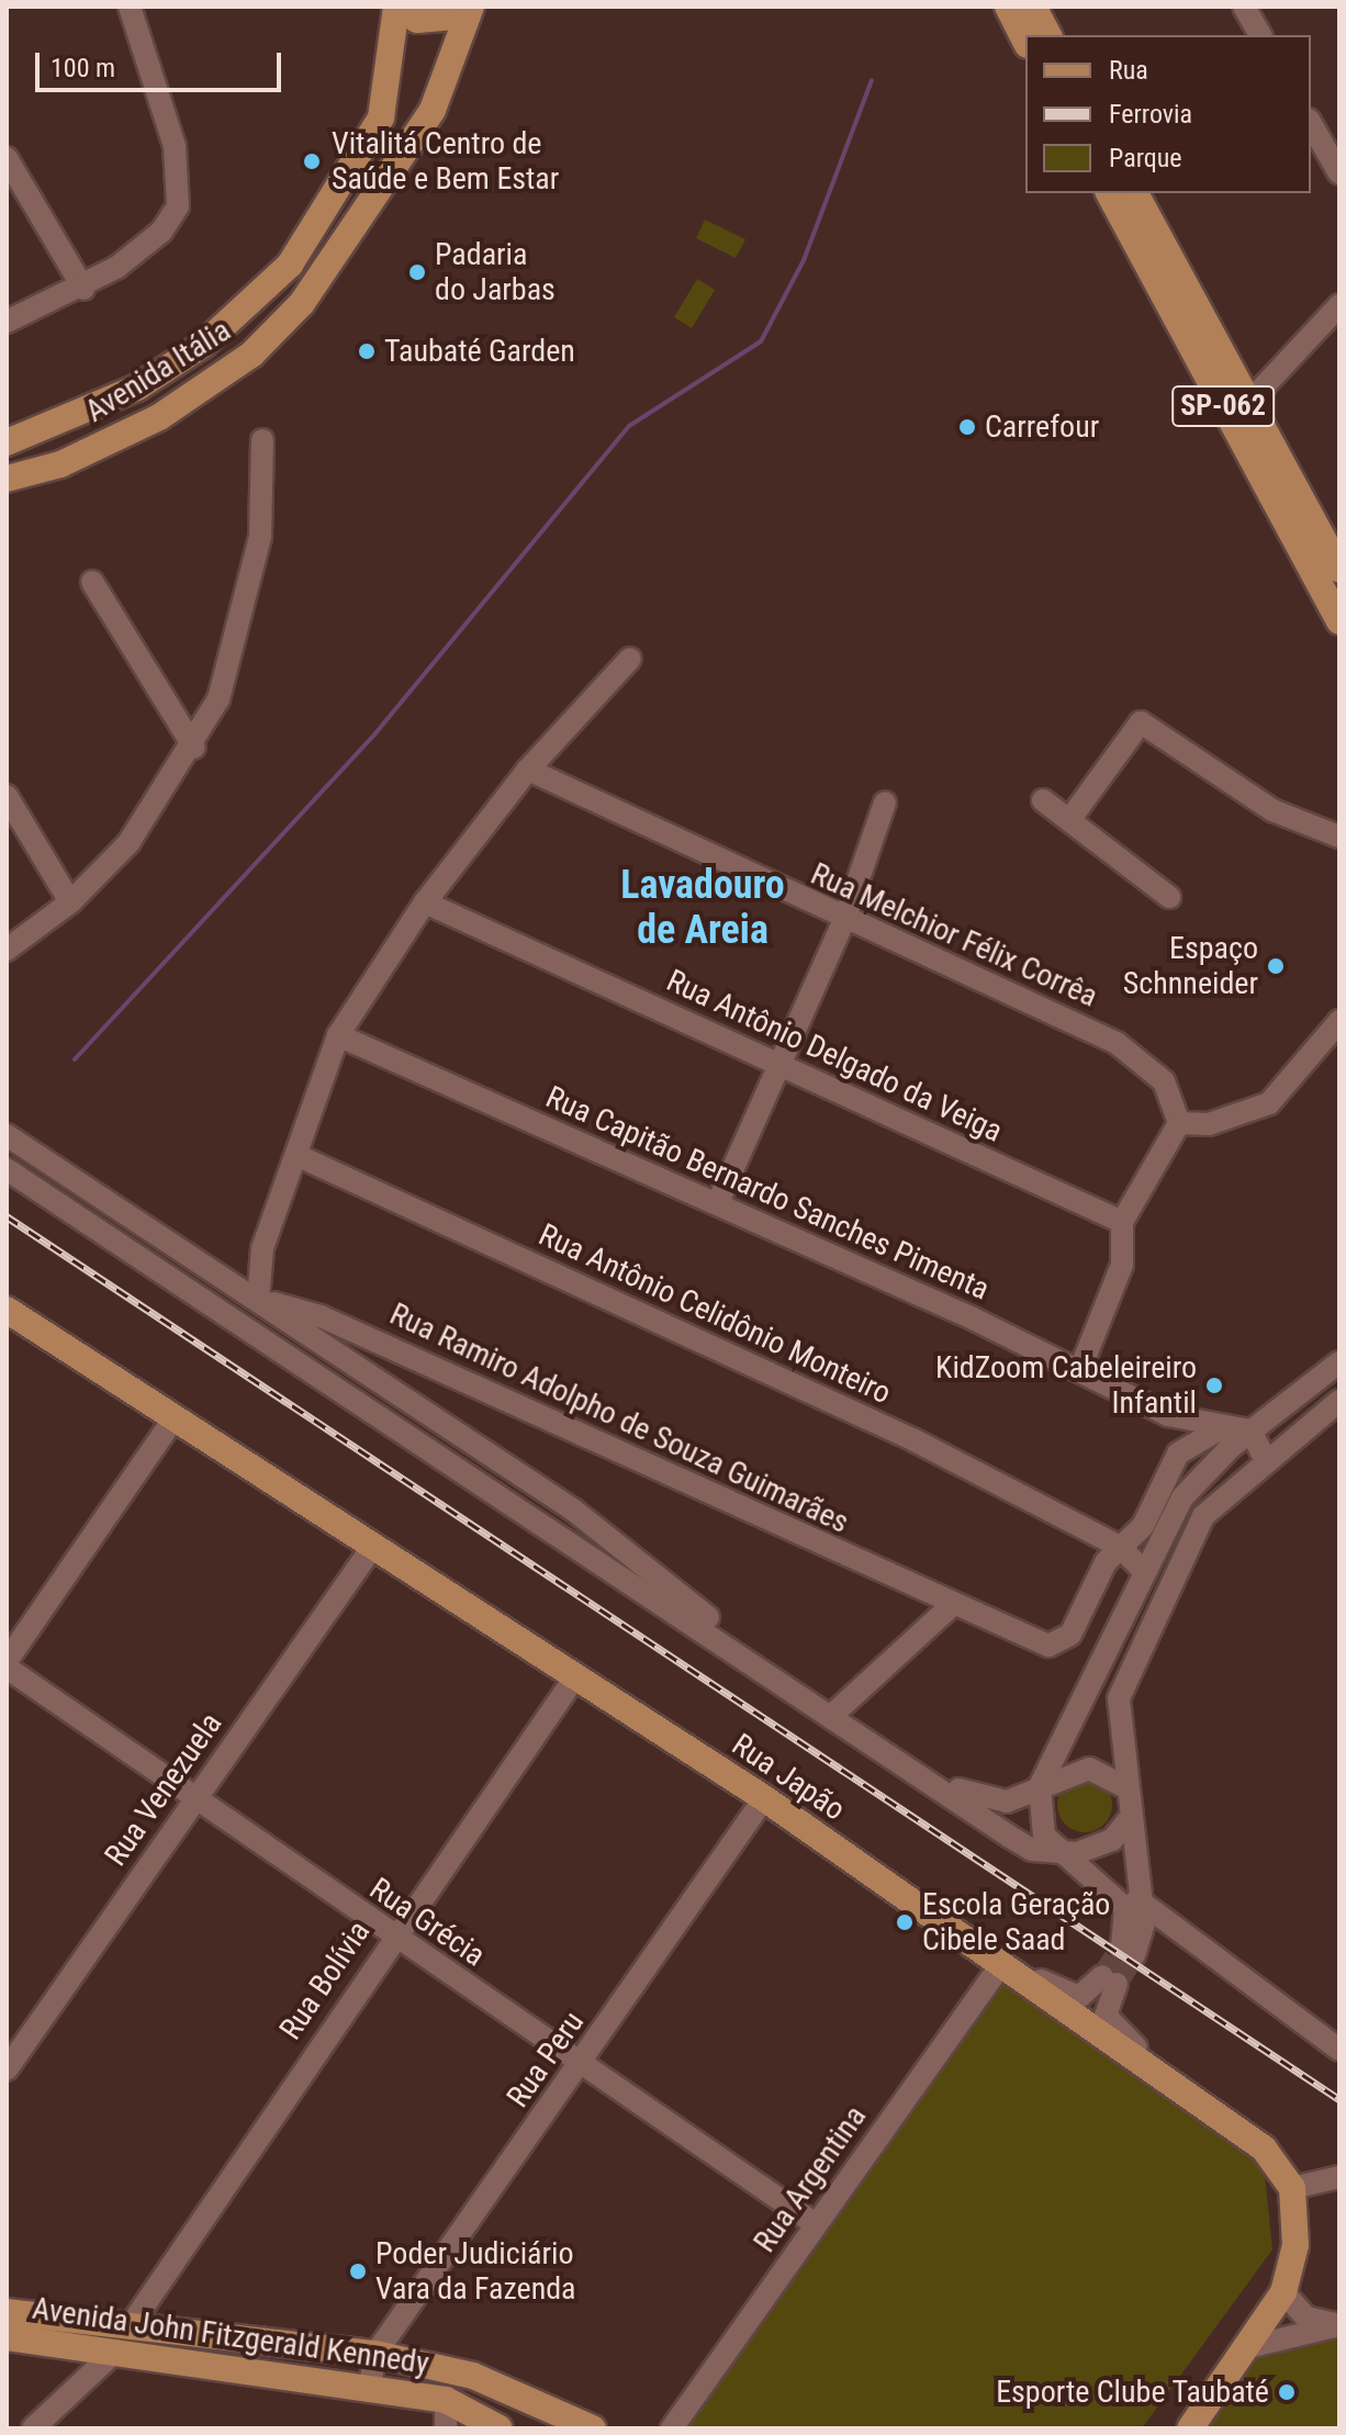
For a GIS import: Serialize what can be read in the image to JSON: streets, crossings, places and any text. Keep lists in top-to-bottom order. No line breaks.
{"streets":{"main road":["Avenida Itália","SP-062","Rua Japão","Avenida John Fitzgerald Kennedy"],"street":["Rua Melchior Félix Corrêa","Rua Antônio Delgado da Veiga","Rua Capitão Bernardo Sanches Pimenta","Rua Antônio Celidônio Monteiro","Rua Ramiro Adolpho de Souza Guimarães","Rua Venezuela","Rua Grécia","Rua Bolívia","Rua Peru","Rua Argentina"]},"crossings":[["Rua Antônio Celidônio Monteiro","Rua Ramiro Adolpho de Souza Guimarães"],["Rua Japão","Rua Venezuela"],["Rua Japão","Rua Bolívia"],["Rua Japão","Rua Peru"],["Rua Japão","Rua Argentina"],["Rua Venezuela","Rua Grécia"],["Rua Grécia","Rua Bolívia"],["Rua Grécia","Rua Peru"],["Rua Grécia","Rua Argentina"],["Rua Bolívia","Avenida John Fitzgerald Kennedy"],["Rua Peru","Avenida John Fitzgerald Kennedy"]],"districts":["Lavadouro de Areia"],"places":["Vitalitá Centro de Saúde e Bem Estar","Padaria do Jarbas","Taubaté Garden","Carrefour","Espaço Schnneider","KidZoom Cabeleireiro Infantil","Escola Geração Cibele Saad","Poder Judiciário Vara da Fazenda","Esporte Clube Taubaté"],"legend":["Rua","Ferrovia","Parque"],"scale_bar":"100 m"}
